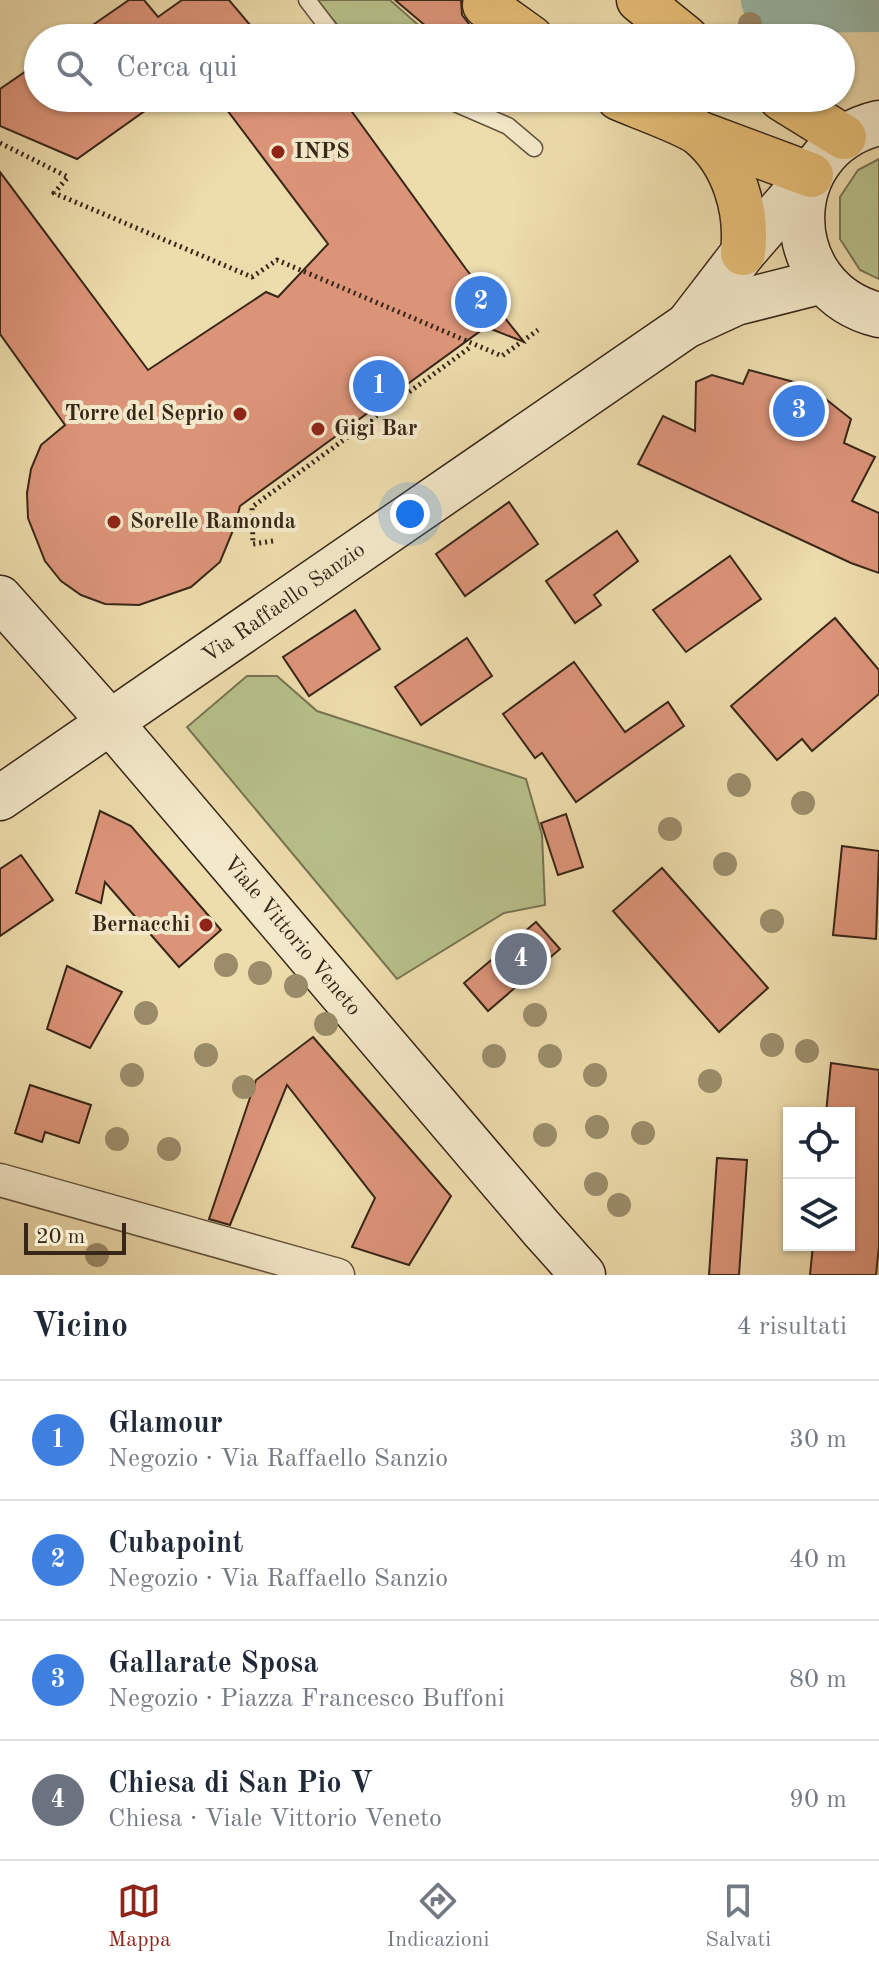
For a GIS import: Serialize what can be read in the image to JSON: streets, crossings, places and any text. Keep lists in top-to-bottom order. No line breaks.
{"streets":{"main road":["Via Raffaello Sanzio","Viale Vittorio Veneto"]},"crossings":[["Via Raffaello Sanzio","Viale Vittorio Veneto"]],"places":["INPS","Torre del Seprio","Gigi Bar","Sorelle Ramonda","Bernacchi"],"scale_bar":"20 m","page":{"search":"Cerca qui","pins":["2","1","3","4"],"scale":"20 m","heading":["Vicino","4 risultati"],"list":[{"mark":"1","name":"Glamour","note":"Negozio · Via Raffaello Sanzio","value":"30 m"},{"mark":"2","name":"Cubapoint","note":"Negozio · Via Raffaello Sanzio","value":"40 m"},{"mark":"3","name":"Gallarate Sposa","note":"Negozio · Piazza Francesco Buffoni","value":"80 m"},{"mark":"4","name":"Chiesa di San Pio V","note":"Chiesa · Viale Vittorio Veneto","value":"90 m"}],"nav":["Mappa","Indicazioni","Salvati"]}}
